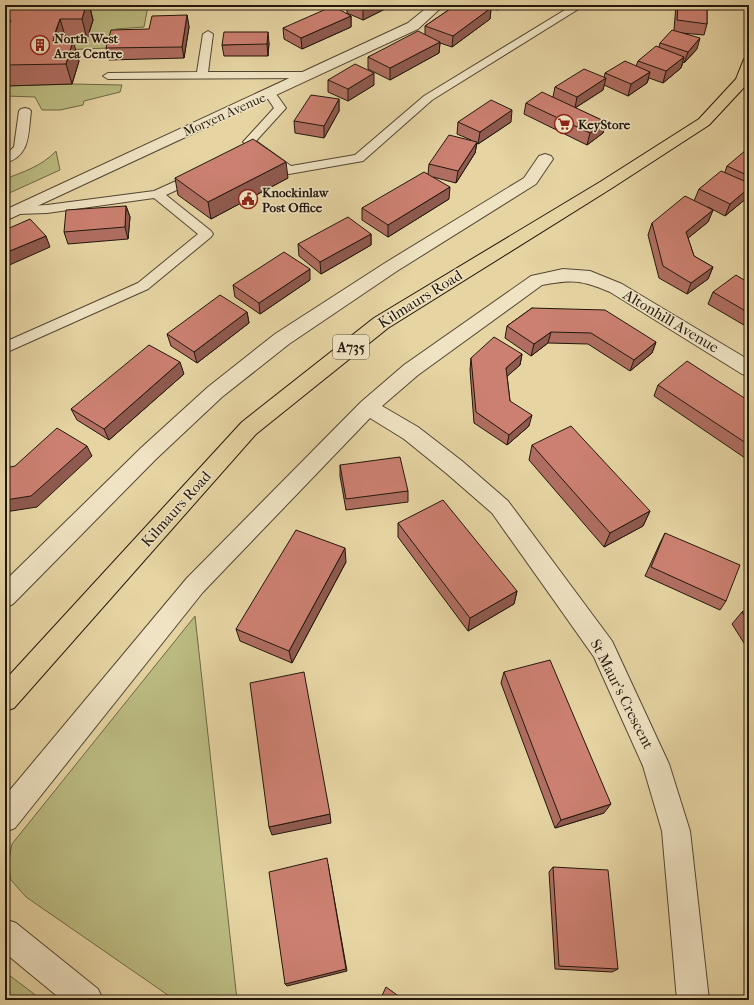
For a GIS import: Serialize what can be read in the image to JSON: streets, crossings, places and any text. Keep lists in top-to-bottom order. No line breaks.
{"streets":{"main road":["Kilmaurs Road","A735"],"street":["Morven Avenue","Altonhill Avenue","St Maur's Crescent"]},"crossings":[["Altonhill Avenue","St Maur's Crescent"]],"places":{"building":["North West Area Centre"],"supermarket":["KeyStore"],"public building":["Knockinlaw Post Office"]}}
